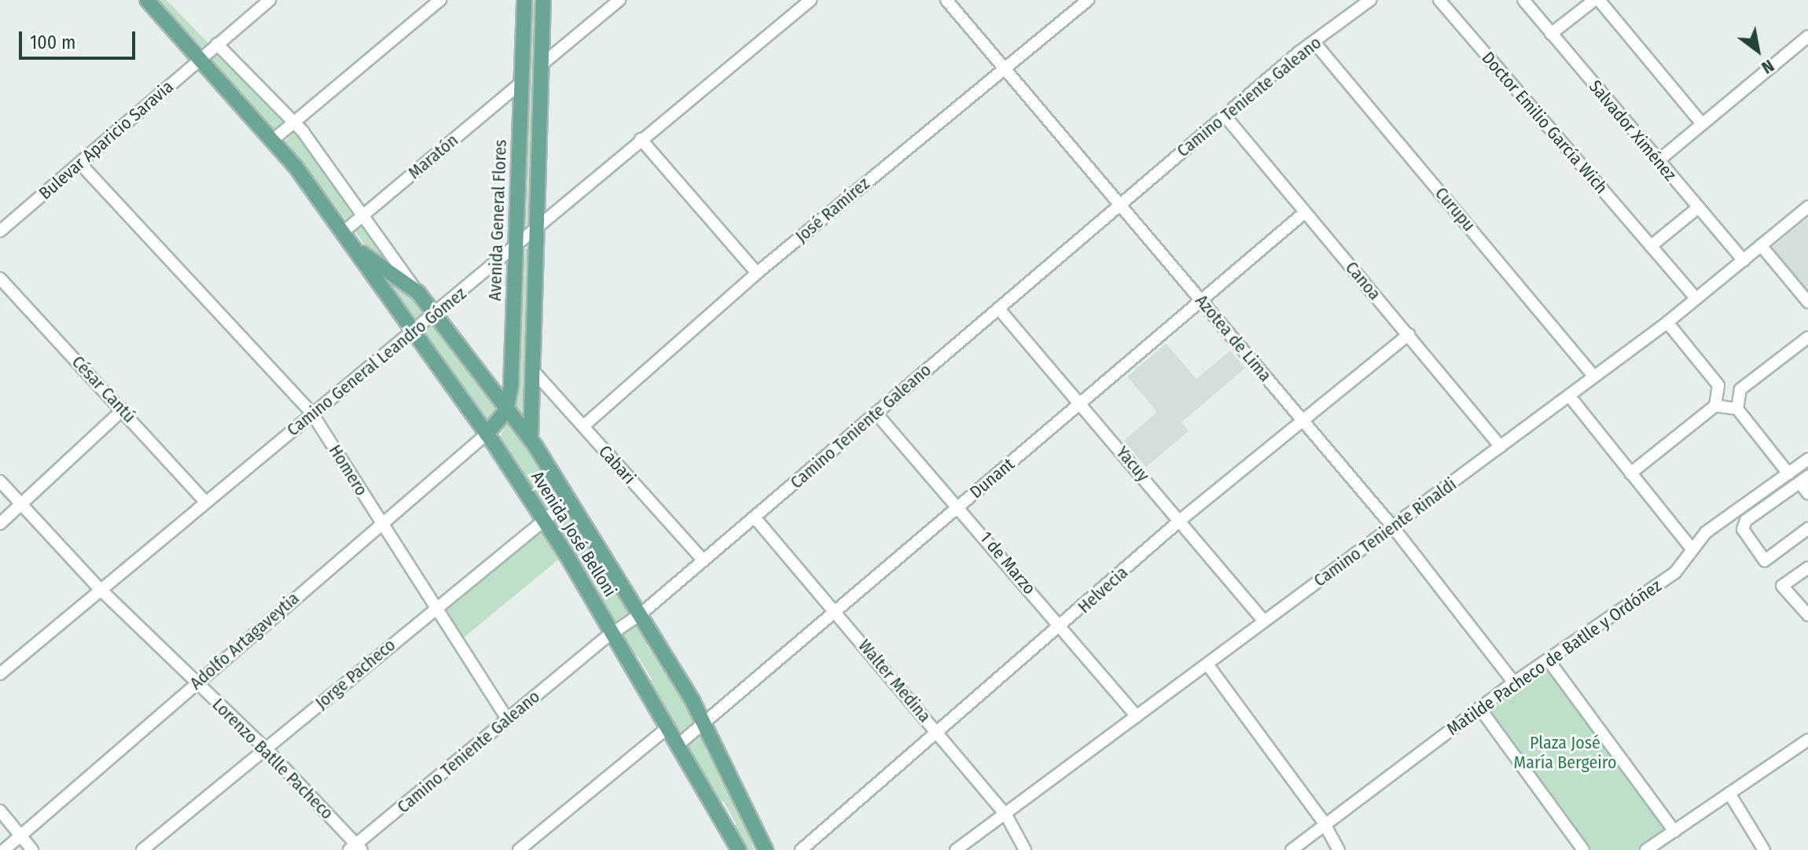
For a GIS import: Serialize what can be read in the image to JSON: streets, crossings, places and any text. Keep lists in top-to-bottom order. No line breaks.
{"streets":{"main road":["Avenida General Flores","Avenida José Belloni"],"street":["Camino Teniente Galeano","Doctor Emilio García Wich","Salvador Ximénez","Bulevar Aparicio Saravia","Maratón","Curupu","José Ramírez","Canoa","Azotea de Lima","Camino General Leandro Gómez","César Cantú","Yacuy","Cabari","Homero","Dunant","Camino Teniente Rinaldi","1 de Marzo","Helvecia","Adolfo Artagaveytia","Matilde Pacheco de Batlle y Ordóñez","Jorge Pacheco","Walter Medina","Lorenzo Batlle Pacheco"]},"crossings":[["Camino Teniente Galeano","Curupu"],["Camino Teniente Galeano","Canoa"],["Camino Teniente Galeano","Azotea de Lima"],["Camino Teniente Galeano","Yacuy"],["Camino Teniente Galeano","Cabari"],["Camino Teniente Galeano","Homero"],["Camino Teniente Galeano","Avenida José Belloni"],["Camino Teniente Galeano","1 de Marzo"],["Camino Teniente Galeano","Walter Medina"],["Camino Teniente Galeano","Lorenzo Batlle Pacheco"],["Doctor Emilio García Wich","Camino Teniente Rinaldi"],["Salvador Ximénez","Camino Teniente Rinaldi"],["Bulevar Aparicio Saravia","Homero"],["Bulevar Aparicio Saravia","Avenida José Belloni"],["Maratón","Avenida General Flores"],["Maratón","Avenida José Belloni"],["Curupu","Camino Teniente Rinaldi"],["José Ramírez","Azotea de Lima"],["José Ramírez","Cabari"],["Avenida General Flores","Camino General Leandro Gómez"],["Avenida General Flores","Avenida José Belloni"],["Canoa","Dunant"],["Canoa","Camino Teniente Rinaldi"],["Canoa","Helvecia"],["Azotea de Lima","Dunant"],["Azotea de Lima","Camino Teniente Rinaldi"],["Azotea de Lima","Helvecia"],["Azotea de Lima","Matilde Pacheco de Batlle y Ordóñez"],["Camino General Leandro Gómez","César Cantú"],["Camino General Leandro Gómez","Homero"],["Camino General Leandro Gómez","Avenida José Belloni"],["Camino General Leandro Gómez","Lorenzo Batlle Pacheco"],["Yacuy","Dunant"],["Yacuy","Camino Teniente Rinaldi"],["Yacuy","Helvecia"],["Homero","Adolfo Artagaveytia"],["Homero","Jorge Pacheco"],["Dunant","Avenida José Belloni"],["Dunant","1 de Marzo"],["Dunant","Walter Medina"],["Camino Teniente Rinaldi","1 de Marzo"],["Camino Teniente Rinaldi","Walter Medina"],["Avenida José Belloni","Adolfo Artagaveytia"],["Avenida José Belloni","Jorge Pacheco"],["1 de Marzo","Helvecia"],["Helvecia","Walter Medina"],["Adolfo Artagaveytia","Lorenzo Batlle Pacheco"],["Jorge Pacheco","Lorenzo Batlle Pacheco"]],"parks":["Plaza José María Bergeiro"],"scale_bar":"100 m","north":"bottom right"}
